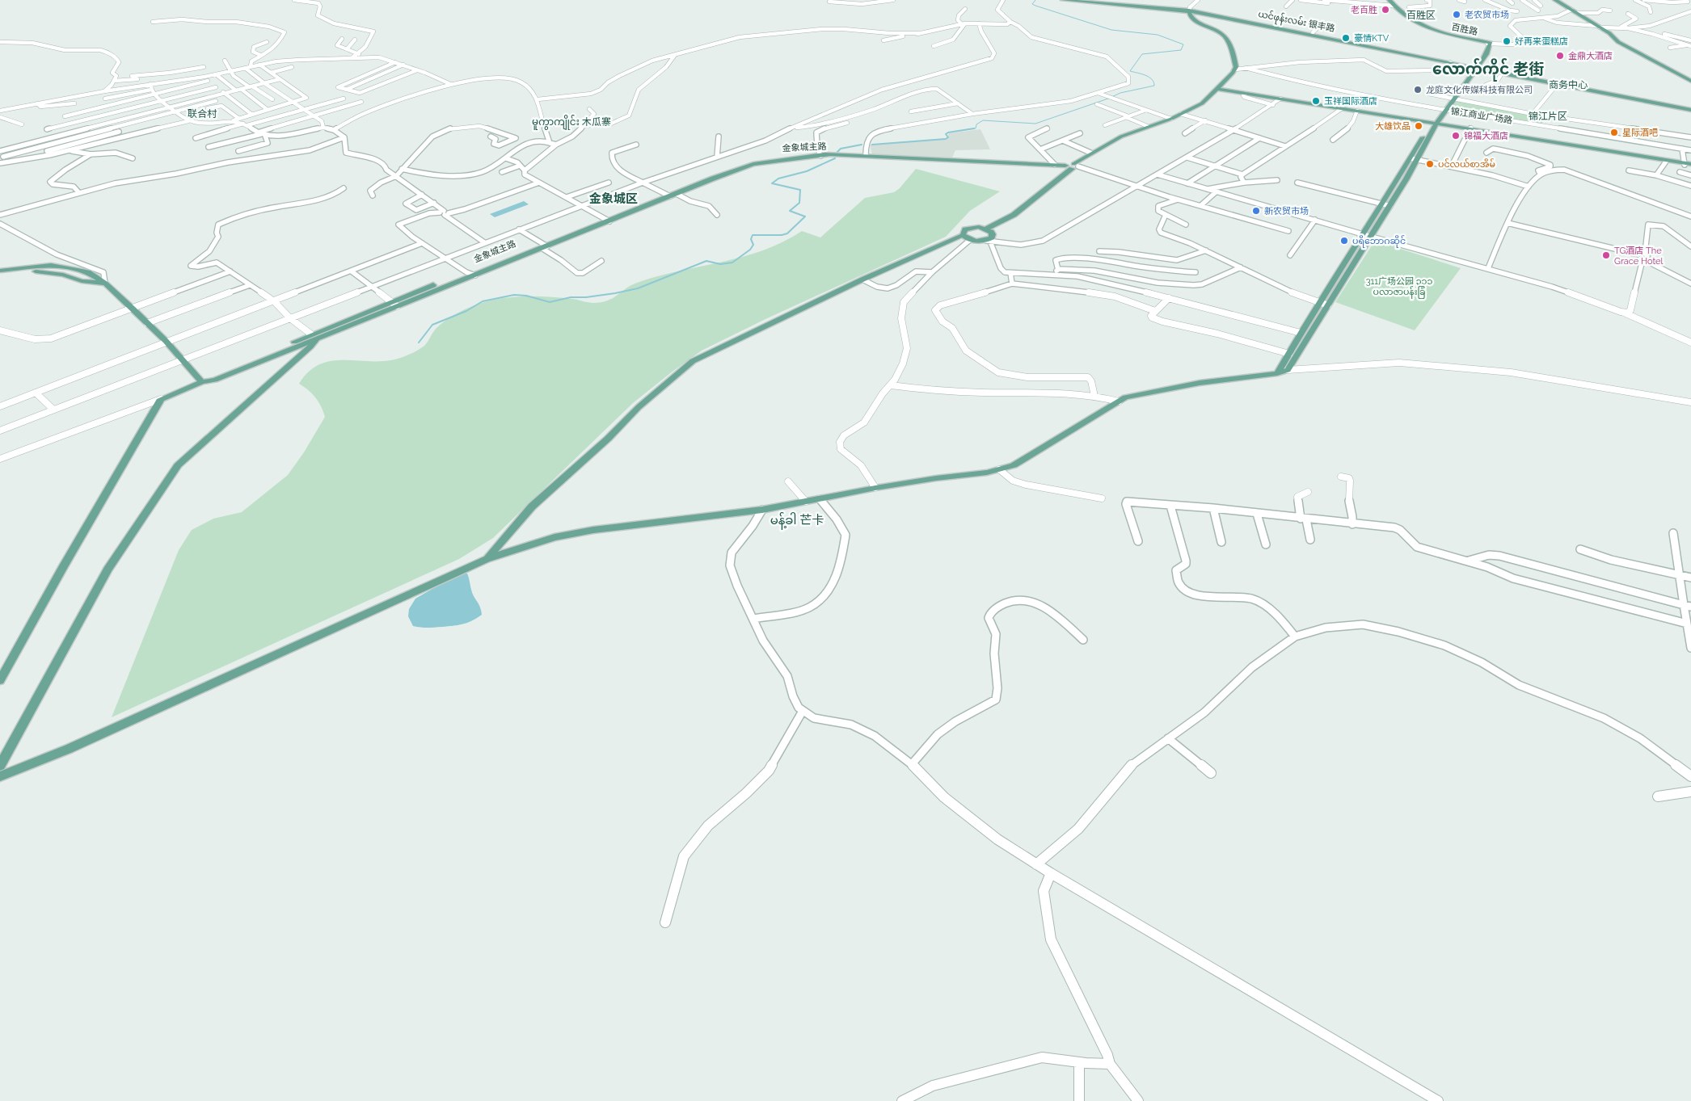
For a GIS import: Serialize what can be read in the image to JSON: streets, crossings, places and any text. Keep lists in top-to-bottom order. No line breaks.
{"streets":{"main road":["ယင်ဖုန်းလမ်း 银丰路","百胜路","金象城主路"],"street":["锦江商业广场路"]},"districts":["百胜区","လောက်ကိုင် 老街","商务中心","联合村","锦江片区","မူကွာကျိုင်း 木瓜寨","金象城区","မန့်ခါ 芒卡"],"parks":["311广场公园 ၃၁၁ ပလာဇာပန်းခြံ"],"places":["老百胜","老农贸市场","豪情KTV","好再来蛋糕店","金鼎大酒店","龙庭文化传媒科技有限公司","玉祥国际酒店","大雄饮品","星际酒吧","锦福大酒店","ပင်လယ်စာအိမ်","新农贸市场","ပရိဘောဂဆိုင်","TG酒店 The Grace Hotel"]}
